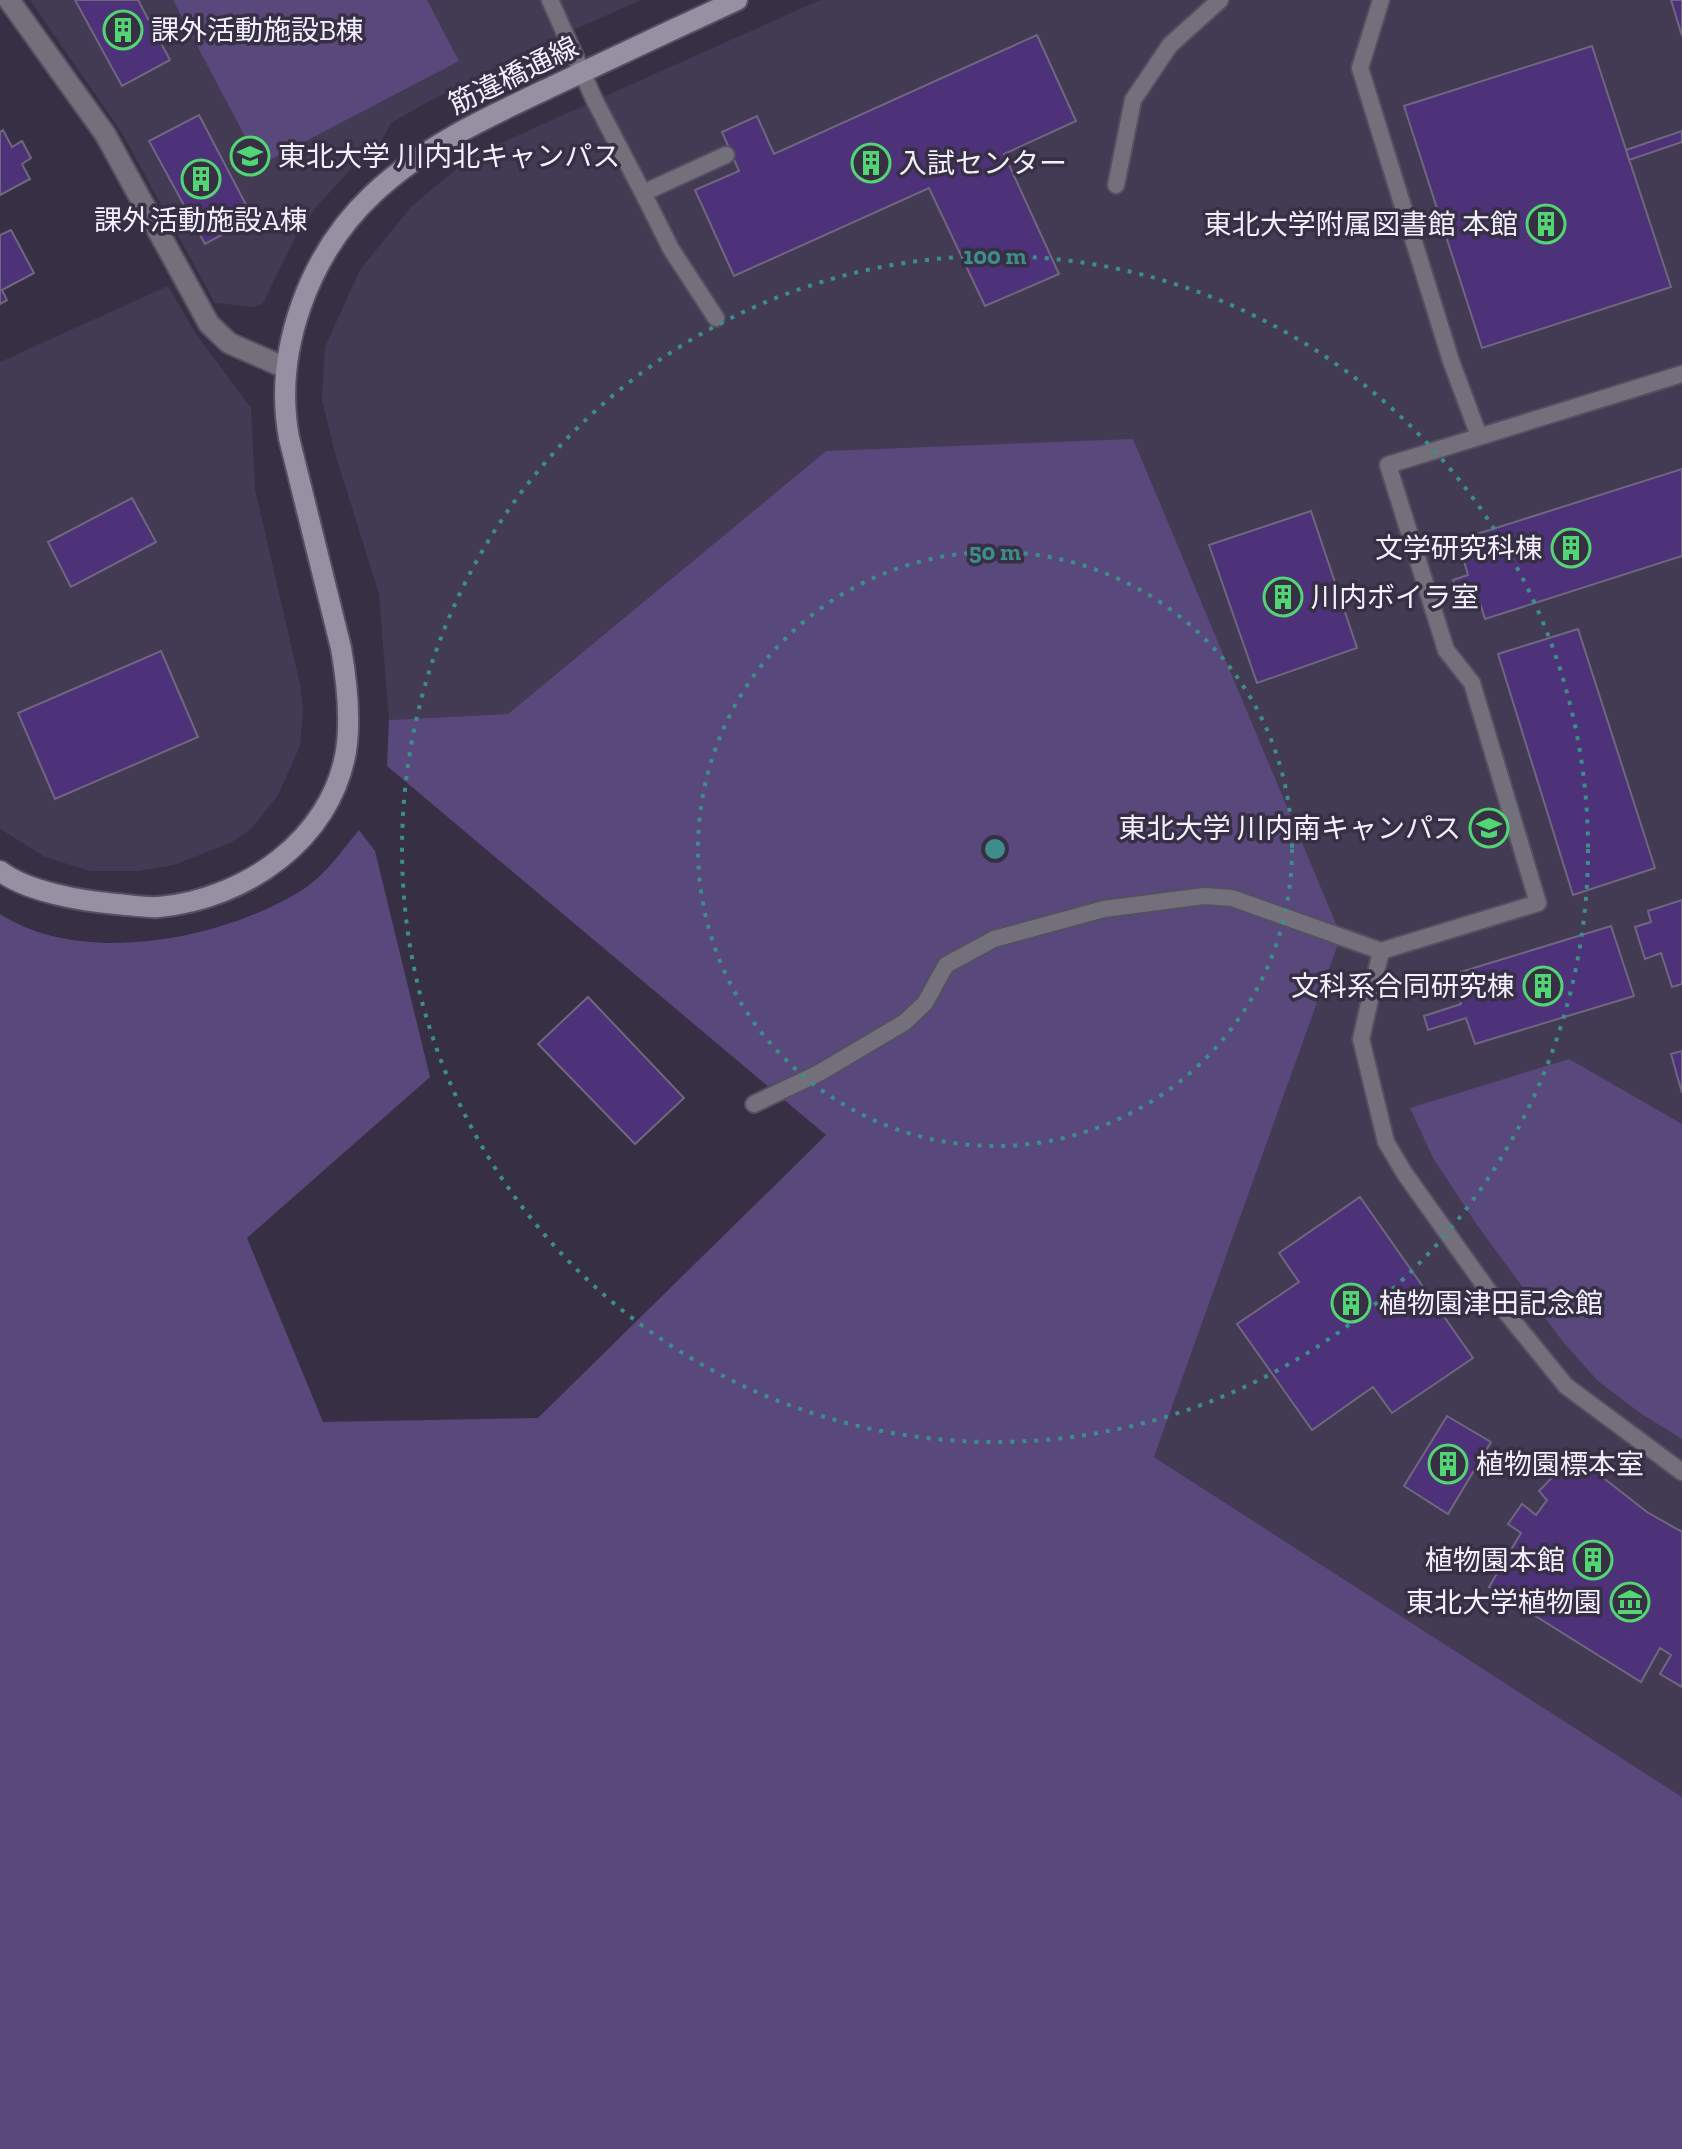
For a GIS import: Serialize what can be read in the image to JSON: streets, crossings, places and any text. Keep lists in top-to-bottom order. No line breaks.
{"streets":{"street":["筋違橋通線"]},"places":{"building":["課外活動施設B棟","入試センター","課外活動施設A棟","東北大学附属図書館 本館","文学研究科棟","川内ボイラ室","文科系合同研究棟","植物園津田記念館","植物園標本室","植物園本館"],"school or university":["東北大学 川内北キャンパス","東北大学 川内南キャンパス"],"museum":["東北大学植物園"]},"rings":["100 m","50 m"]}
